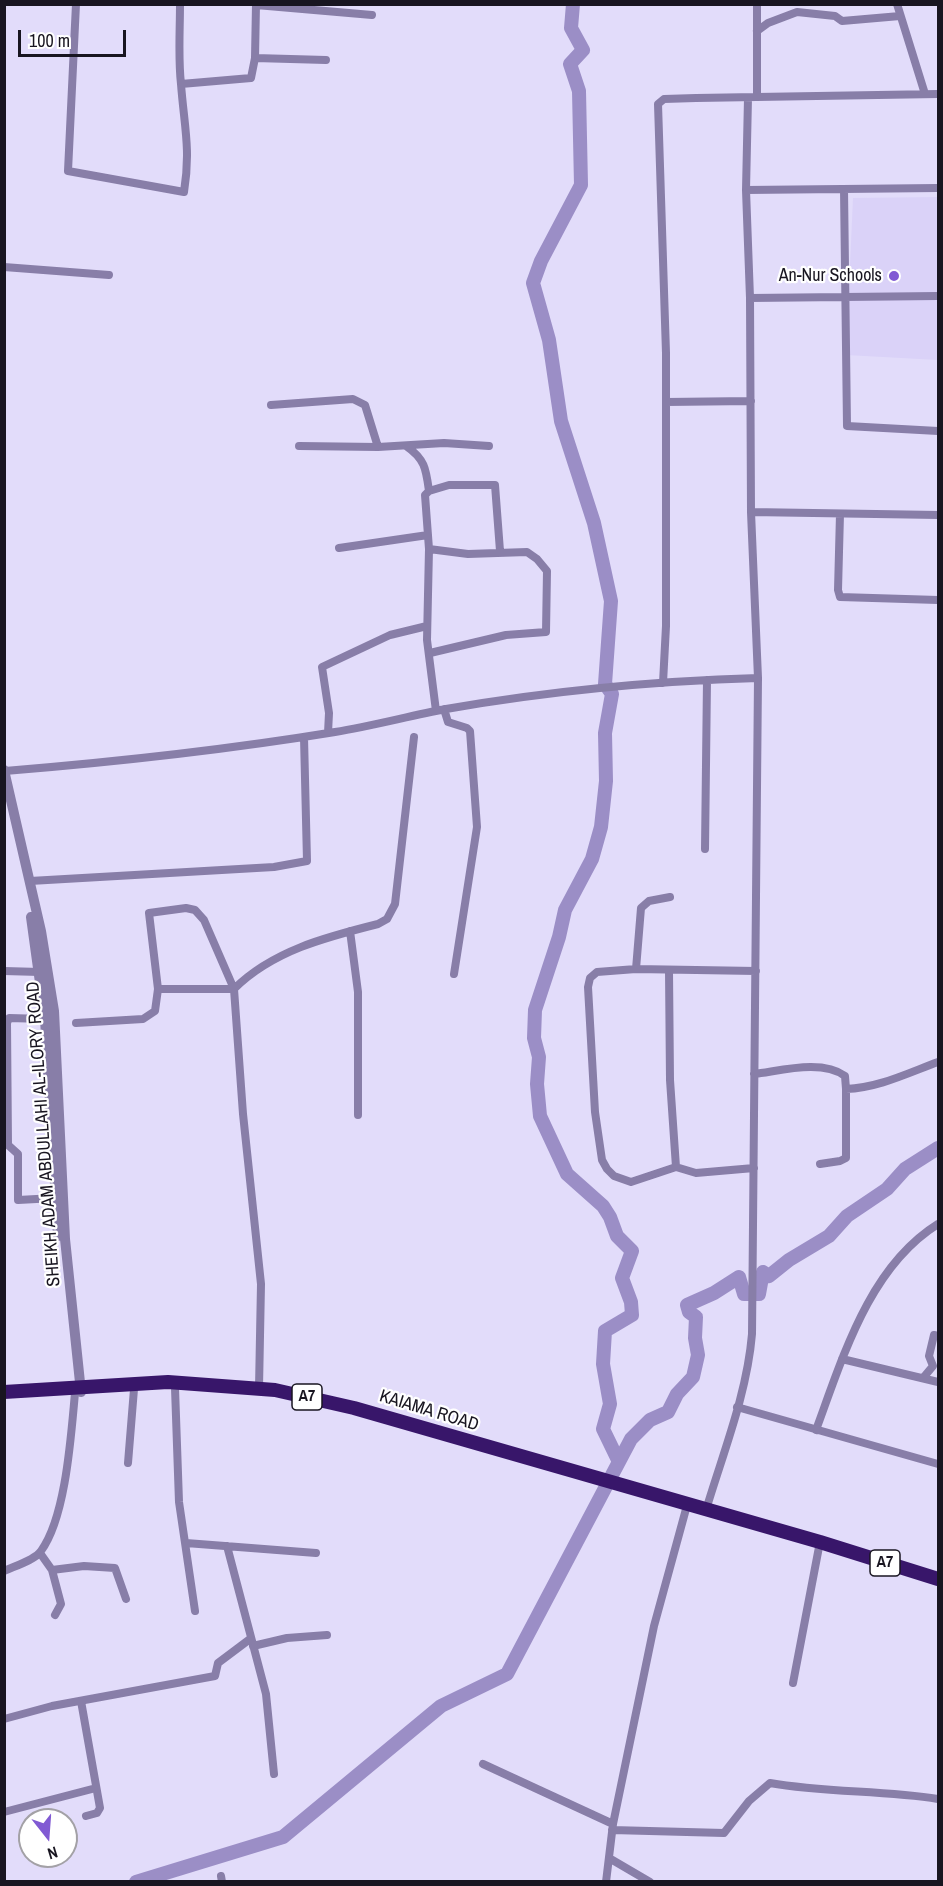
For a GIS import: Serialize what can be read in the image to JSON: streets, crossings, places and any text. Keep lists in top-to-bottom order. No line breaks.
{"streets":{"highway":["A7","KAIAMA ROAD"],"street":["SHEIKH ADAM ABDULLAHI AL-ILORY ROAD"]},"crossings":[["SHEIKH ADAM ABDULLAHI AL-ILORY ROAD","KAIAMA ROAD"]],"places":["An-Nur Schools"],"scale_bar":"100 m","north":"bottom"}
